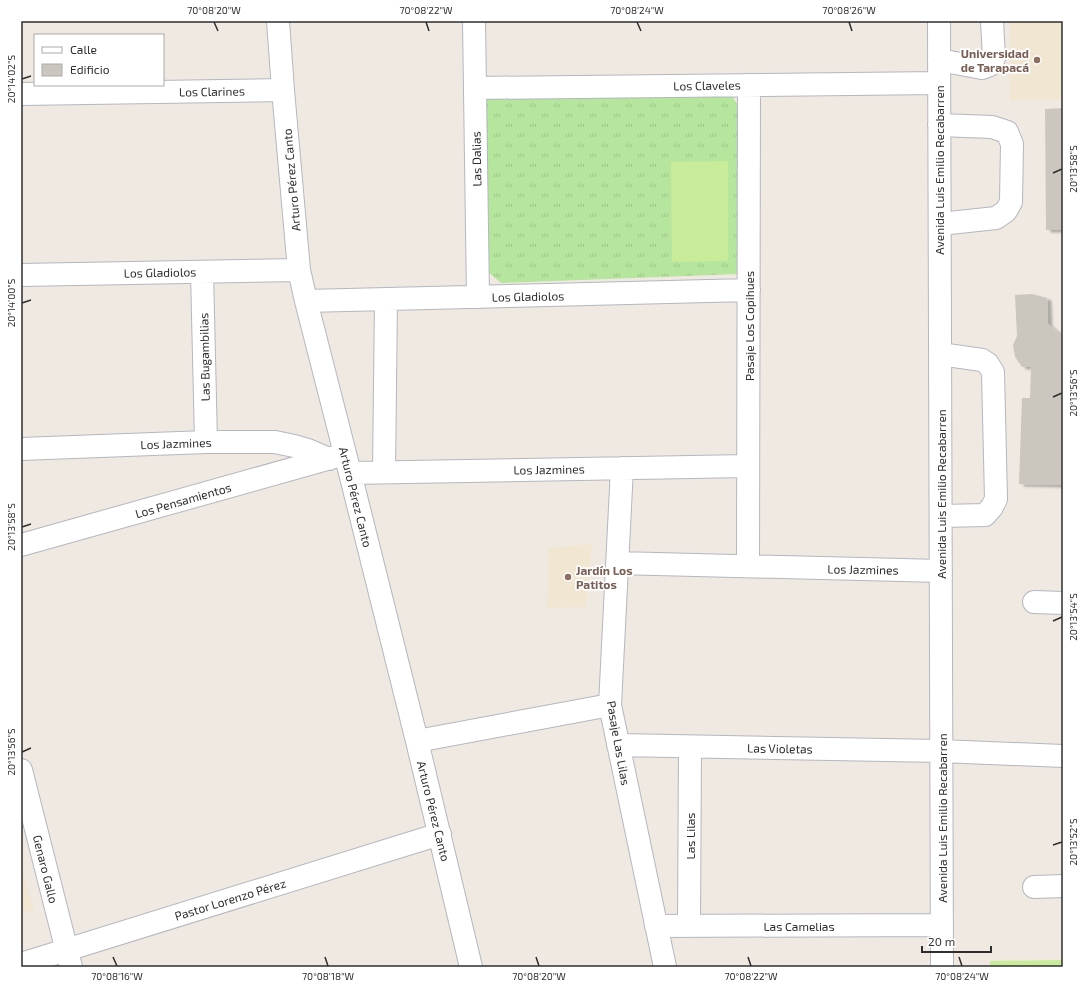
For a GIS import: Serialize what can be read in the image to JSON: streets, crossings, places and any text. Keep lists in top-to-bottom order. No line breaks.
{"streets":{"street":["Los Claveles","Los Clarines","Las Dalias","Avenida Luis Emilio Recabarren","Arturo Pérez Canto","Los Gladiolos","Pasaje Los Copihues","Las Bugambilias","Los Jazmines","Los Pensamientos","Pasaje Las Lilas","Las Violetas","Las Lilas","Genaro Gallo","Pastor Lorenzo Pérez","Las Camelias"]},"crossings":[["Los Claveles","Las Dalias"],["Los Claveles","Avenida Luis Emilio Recabarren"],["Los Claveles","Pasaje Los Copihues"],["Los Clarines","Arturo Pérez Canto"],["Las Dalias","Los Gladiolos"],["Avenida Luis Emilio Recabarren","Los Jazmines"],["Avenida Luis Emilio Recabarren","Las Violetas"],["Avenida Luis Emilio Recabarren","Las Camelias"],["Arturo Pérez Canto","Los Gladiolos"],["Arturo Pérez Canto","Los Jazmines"],["Arturo Pérez Canto","Los Pensamientos"],["Arturo Pérez Canto","Pastor Lorenzo Pérez"],["Los Gladiolos","Pasaje Los Copihues"],["Los Gladiolos","Las Bugambilias"],["Pasaje Los Copihues","Los Jazmines"],["Las Bugambilias","Los Jazmines"],["Los Jazmines","Los Pensamientos"],["Los Jazmines","Pasaje Las Lilas"],["Pasaje Las Lilas","Las Violetas"],["Pasaje Las Lilas","Las Camelias"],["Las Violetas","Las Lilas"],["Las Lilas","Las Camelias"],["Genaro Gallo","Pastor Lorenzo Pérez"]],"places":["Universidad de Tarapacá","Jardín Los Patitos"],"legend":["Calle","Edificio"],"scale_bar":"20 m","coordinates":["70°08'20\"W","70°08'22\"W","70°08'24\"W","70°08'26\"W","20°14'02\"S","20°13'58\"S","20°14'00\"S","20°13'56\"S","20°13'54\"S","20°13'52\"S","70°08'16\"W","70°08'18\"W"]}
